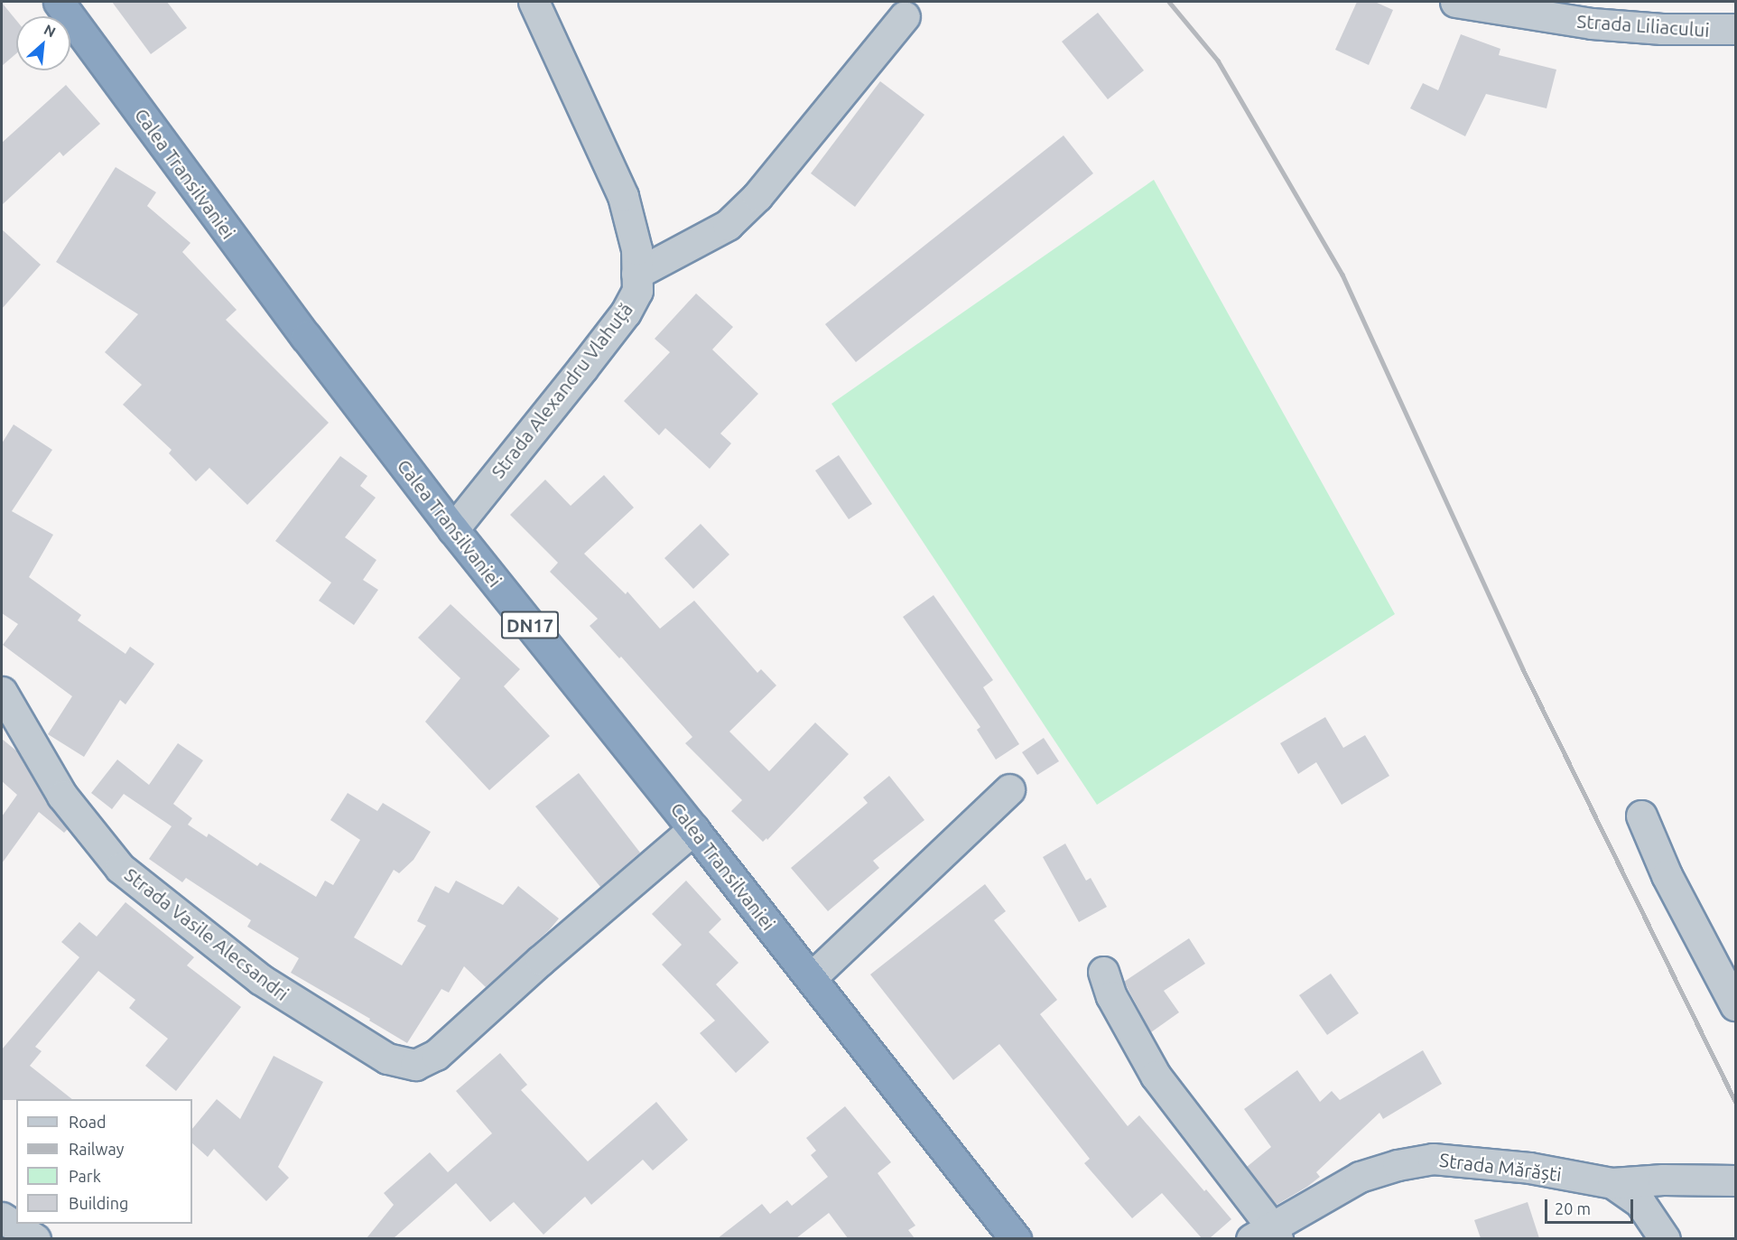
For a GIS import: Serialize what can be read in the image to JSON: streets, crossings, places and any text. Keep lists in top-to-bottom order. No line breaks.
{"streets":{"highway":["Calea Transilvaniei","DN17"],"street":["Strada Liliacului","Strada Alexandru Vlahuță","Strada Vasile Alecsandri","Strada Mărăști"]},"crossings":[["Calea Transilvaniei","Strada Alexandru Vlahuță"],["Calea Transilvaniei","Strada Vasile Alecsandri"]],"legend":["Road","Railway","Park","Building"],"scale_bar":"20 m","north":"top right"}
